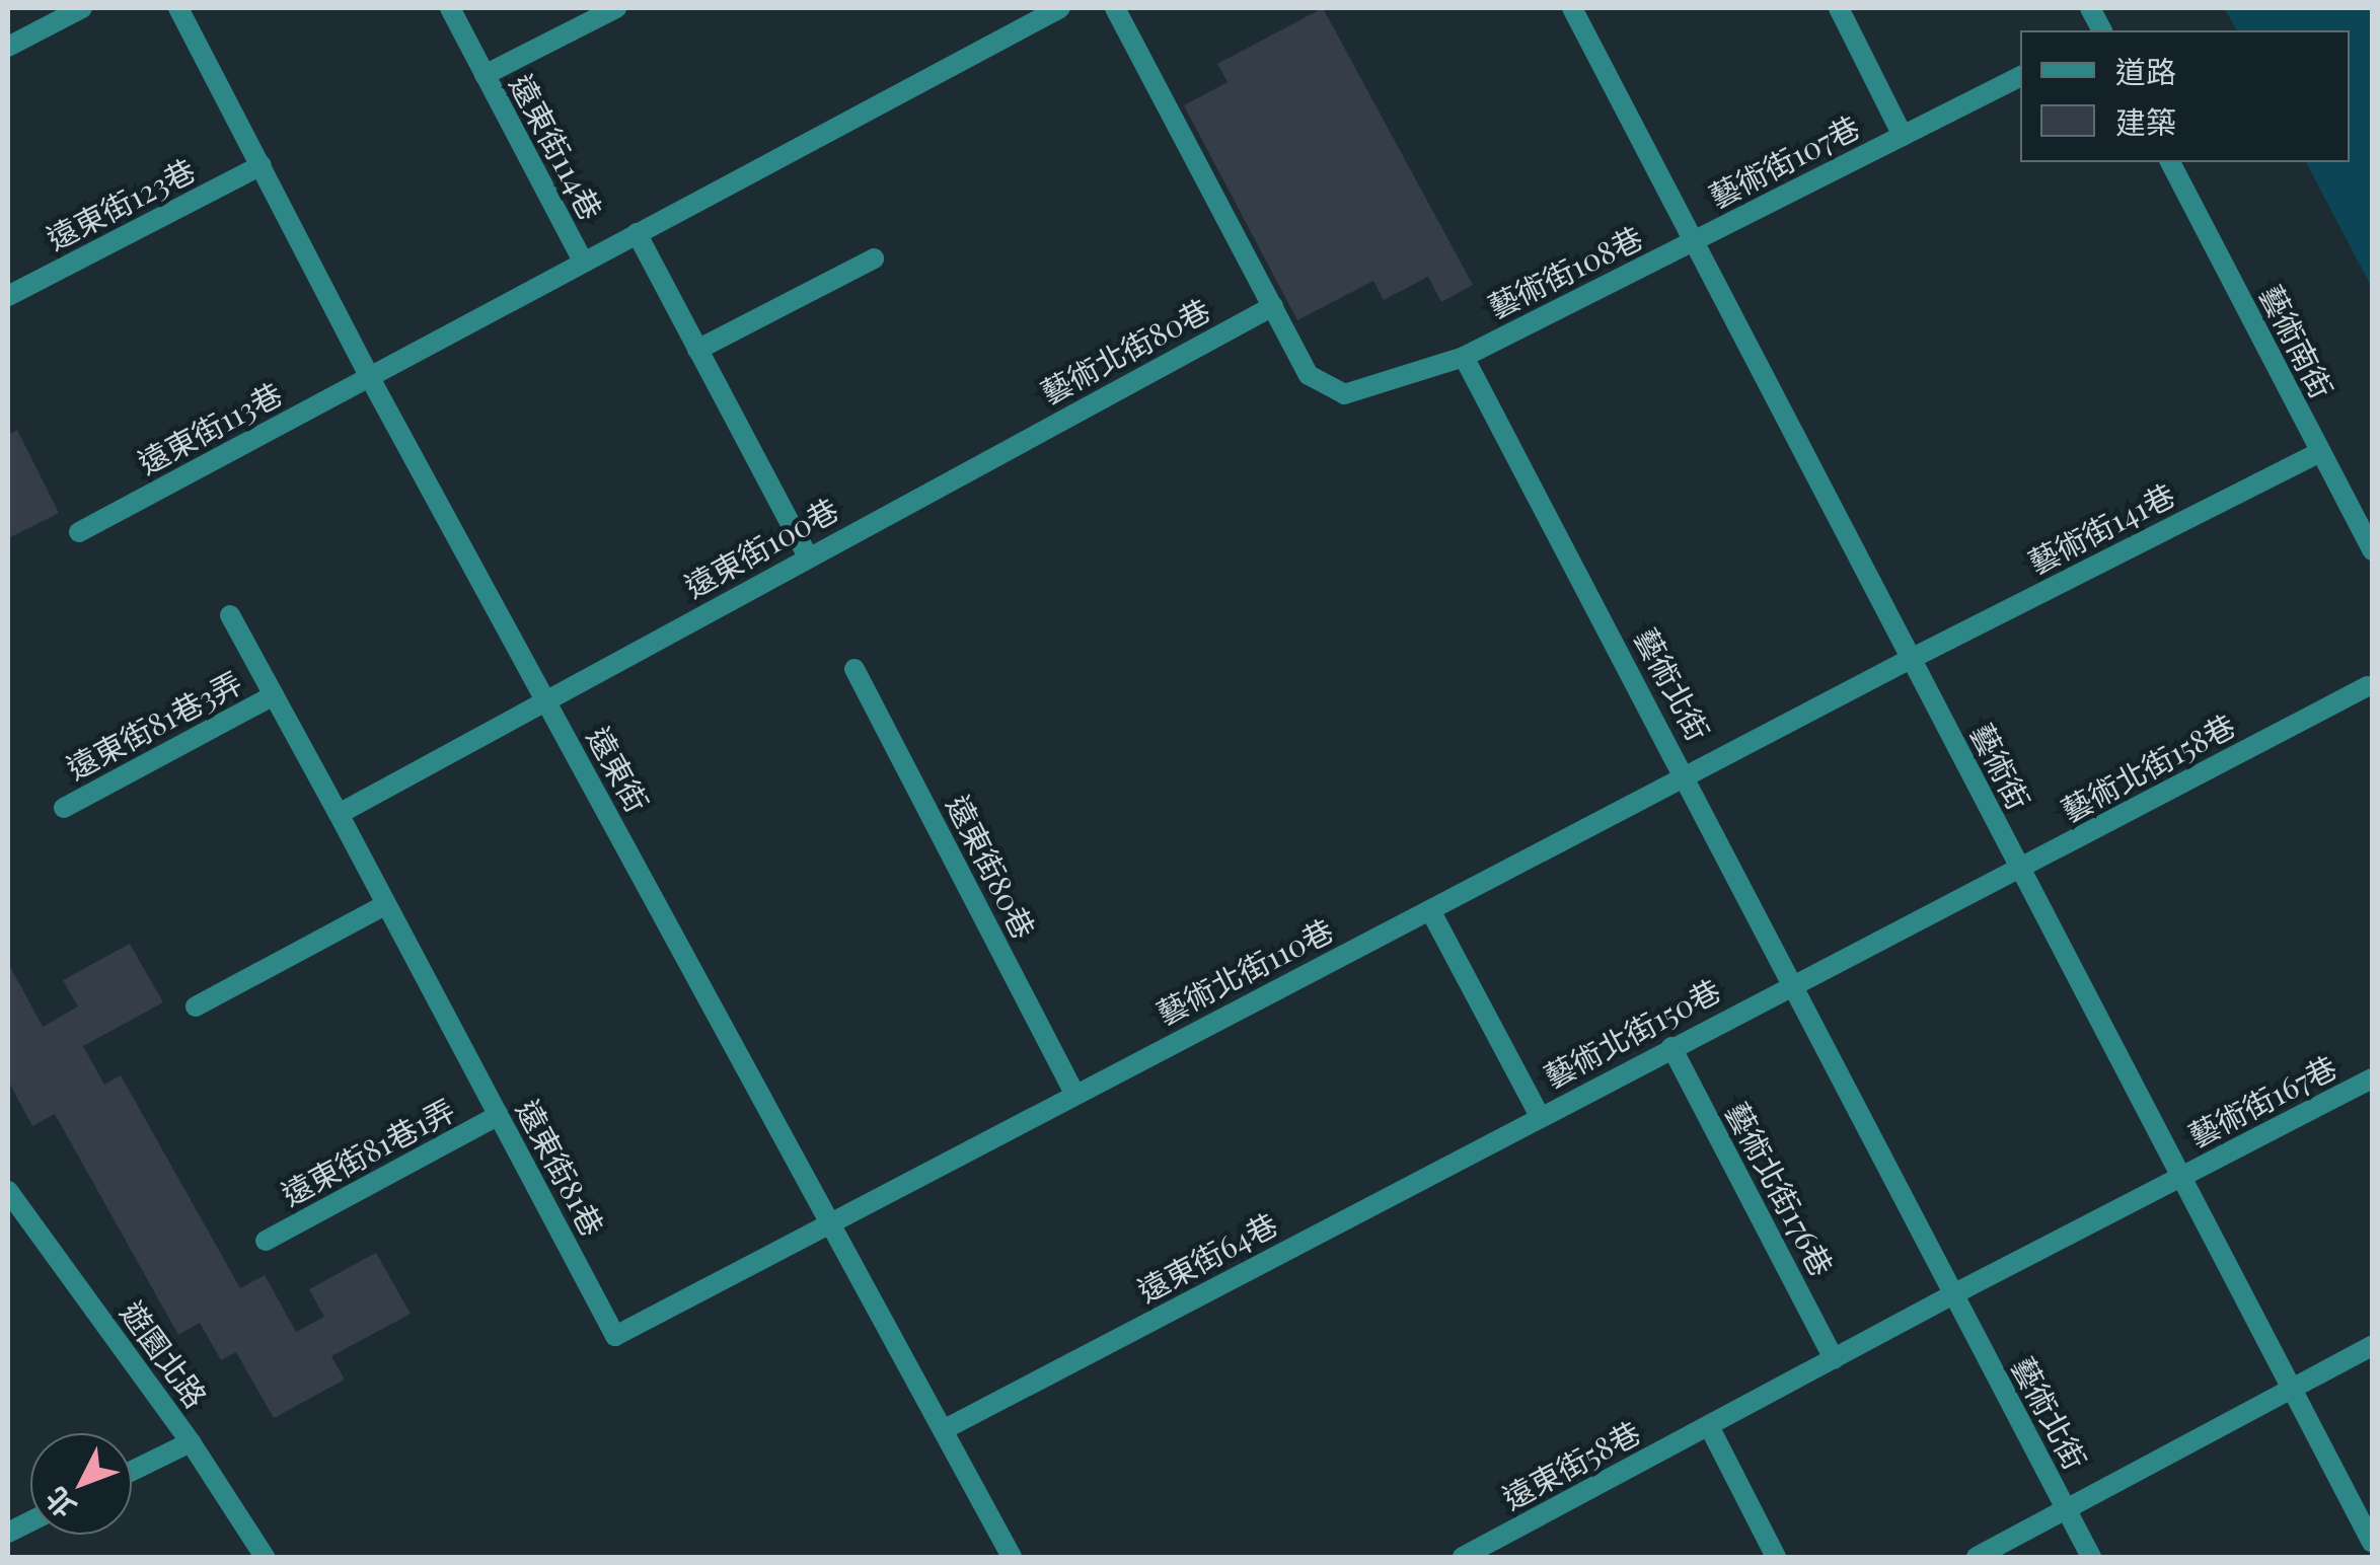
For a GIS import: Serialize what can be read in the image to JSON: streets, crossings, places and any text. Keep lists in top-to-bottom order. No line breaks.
{"streets":{"street":["遠東街114巷","藝術街107巷","遠東街123巷","藝術街108巷","藝術南街","藝術北街80巷","遠東街113巷","藝術街141巷","遠東街100巷","藝術北街","遠東街81巷3弄","藝術街","藝術北街158巷","遠東街","遠東街80巷","藝術北街110巷","藝術北街150巷","藝術街167巷","遠東街81巷1弄","遠東街81巷","藝術北街176巷","遠東街64巷","遊園北路","遠東街58巷"]},"crossings":[["遠東街114巷","遠東街113巷"],["遠東街114巷","遠東街"],["藝術街107巷","藝術街108巷"],["藝術街107巷","藝術街"],["遠東街123巷","遠東街"],["藝術街108巷","藝術北街"],["藝術街108巷","藝術街"],["藝術南街","藝術街141巷"],["藝術北街80巷","遠東街100巷"],["遠東街113巷","遠東街"],["藝術街141巷","藝術北街"],["藝術街141巷","藝術街"],["藝術街141巷","藝術北街110巷"],["遠東街100巷","遠東街"],["藝術北街","藝術北街158巷"],["藝術北街","藝術北街110巷"],["藝術北街","藝術北街150巷"],["藝術北街","藝術街167巷"],["遠東街81巷3弄","遠東街81巷"],["藝術街","藝術北街158巷"],["藝術街","藝術街167巷"],["藝術北街158巷","藝術北街150巷"],["遠東街","藝術北街110巷"],["遠東街","遠東街81巷"],["遠東街","遠東街64巷"],["遠東街80巷","藝術北街110巷"],["藝術北街110巷","遠東街81巷"],["藝術北街150巷","藝術北街176巷"],["藝術北街150巷","遠東街64巷"],["遠東街81巷1弄","遠東街81巷"]],"legend":["道路","建築"],"north":"bottom left"}
